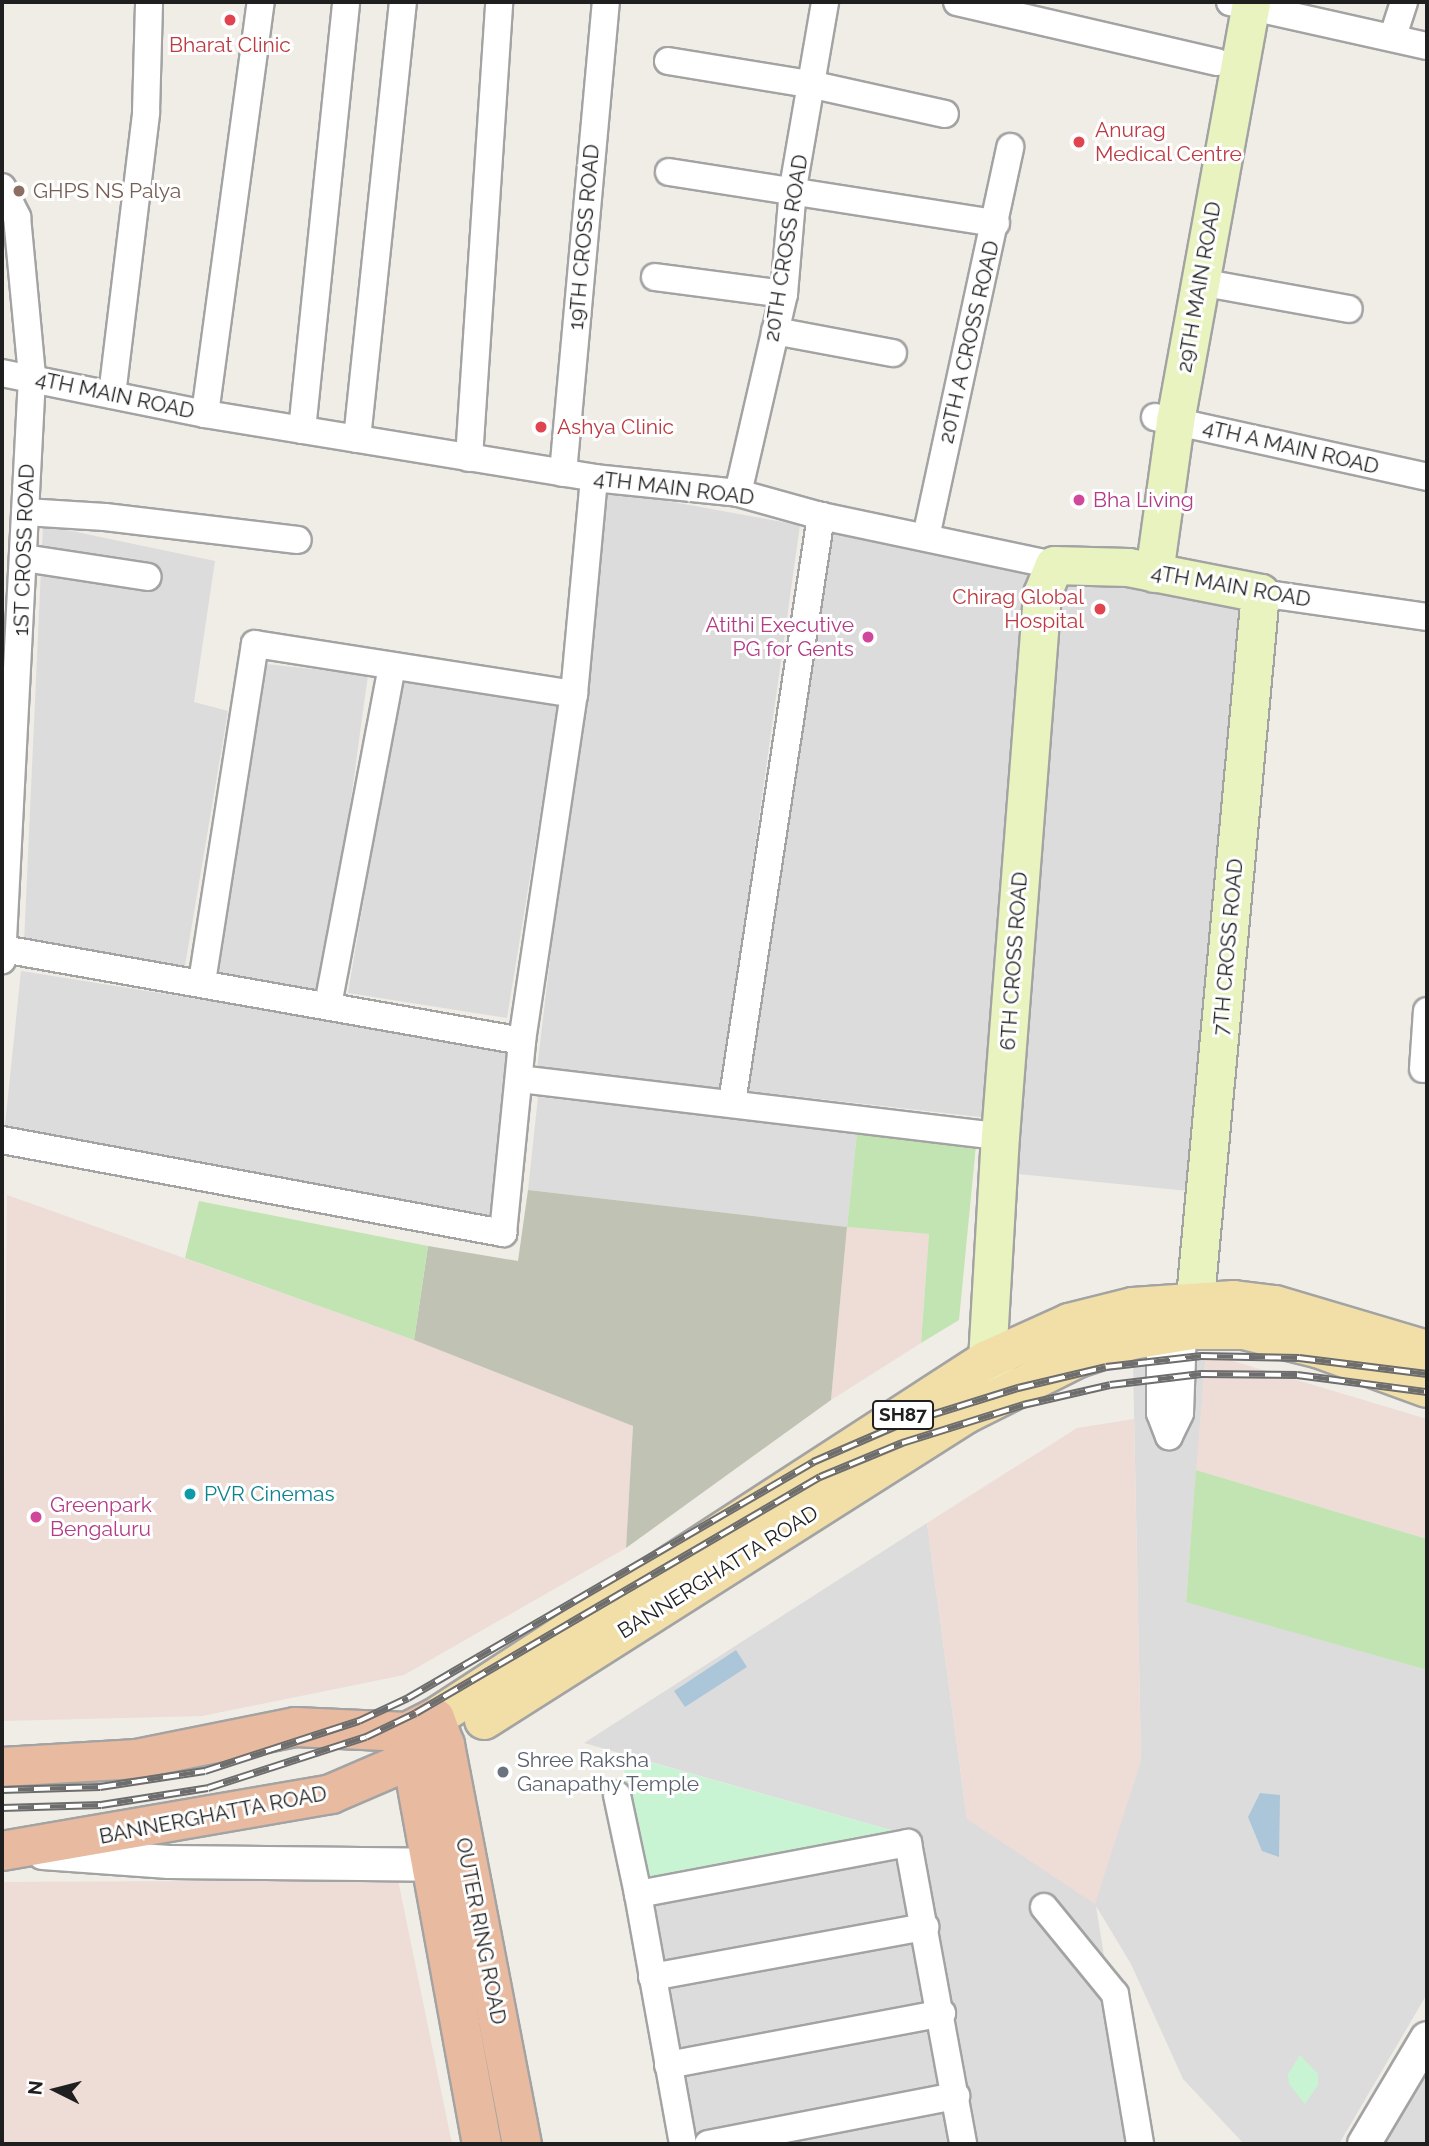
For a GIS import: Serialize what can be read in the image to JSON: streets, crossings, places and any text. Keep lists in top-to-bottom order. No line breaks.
{"streets":{"highway":["BANNERGHATTA ROAD","OUTER RING ROAD"],"main road":["29TH MAIN ROAD","4TH MAIN ROAD","7TH CROSS ROAD","6TH CROSS ROAD","SH87"],"street":["19TH CROSS ROAD","20TH CROSS ROAD","20TH A CROSS ROAD","4TH A MAIN ROAD","1ST CROSS ROAD"]},"crossings":[["19TH CROSS ROAD","4TH MAIN ROAD"],["20TH CROSS ROAD","4TH MAIN ROAD"],["29TH MAIN ROAD","4TH MAIN ROAD"],["29TH MAIN ROAD","4TH A MAIN ROAD"],["20TH A CROSS ROAD","4TH MAIN ROAD"],["4TH MAIN ROAD","1ST CROSS ROAD"],["4TH MAIN ROAD","7TH CROSS ROAD"],["4TH MAIN ROAD","6TH CROSS ROAD"],["7TH CROSS ROAD","BANNERGHATTA ROAD"],["6TH CROSS ROAD","BANNERGHATTA ROAD"],["BANNERGHATTA ROAD","OUTER RING ROAD"]],"places":["Bharat Clinic","Anurag Medical Centre","GHPS NS Palya","Ashya Clinic","Bha Living","Chirag Global Hospital","Atithi Executive PG for Gents","PVR Cinemas","Greenpark Bengaluru","Shree Raksha Ganapathy Temple"],"north":"left"}
